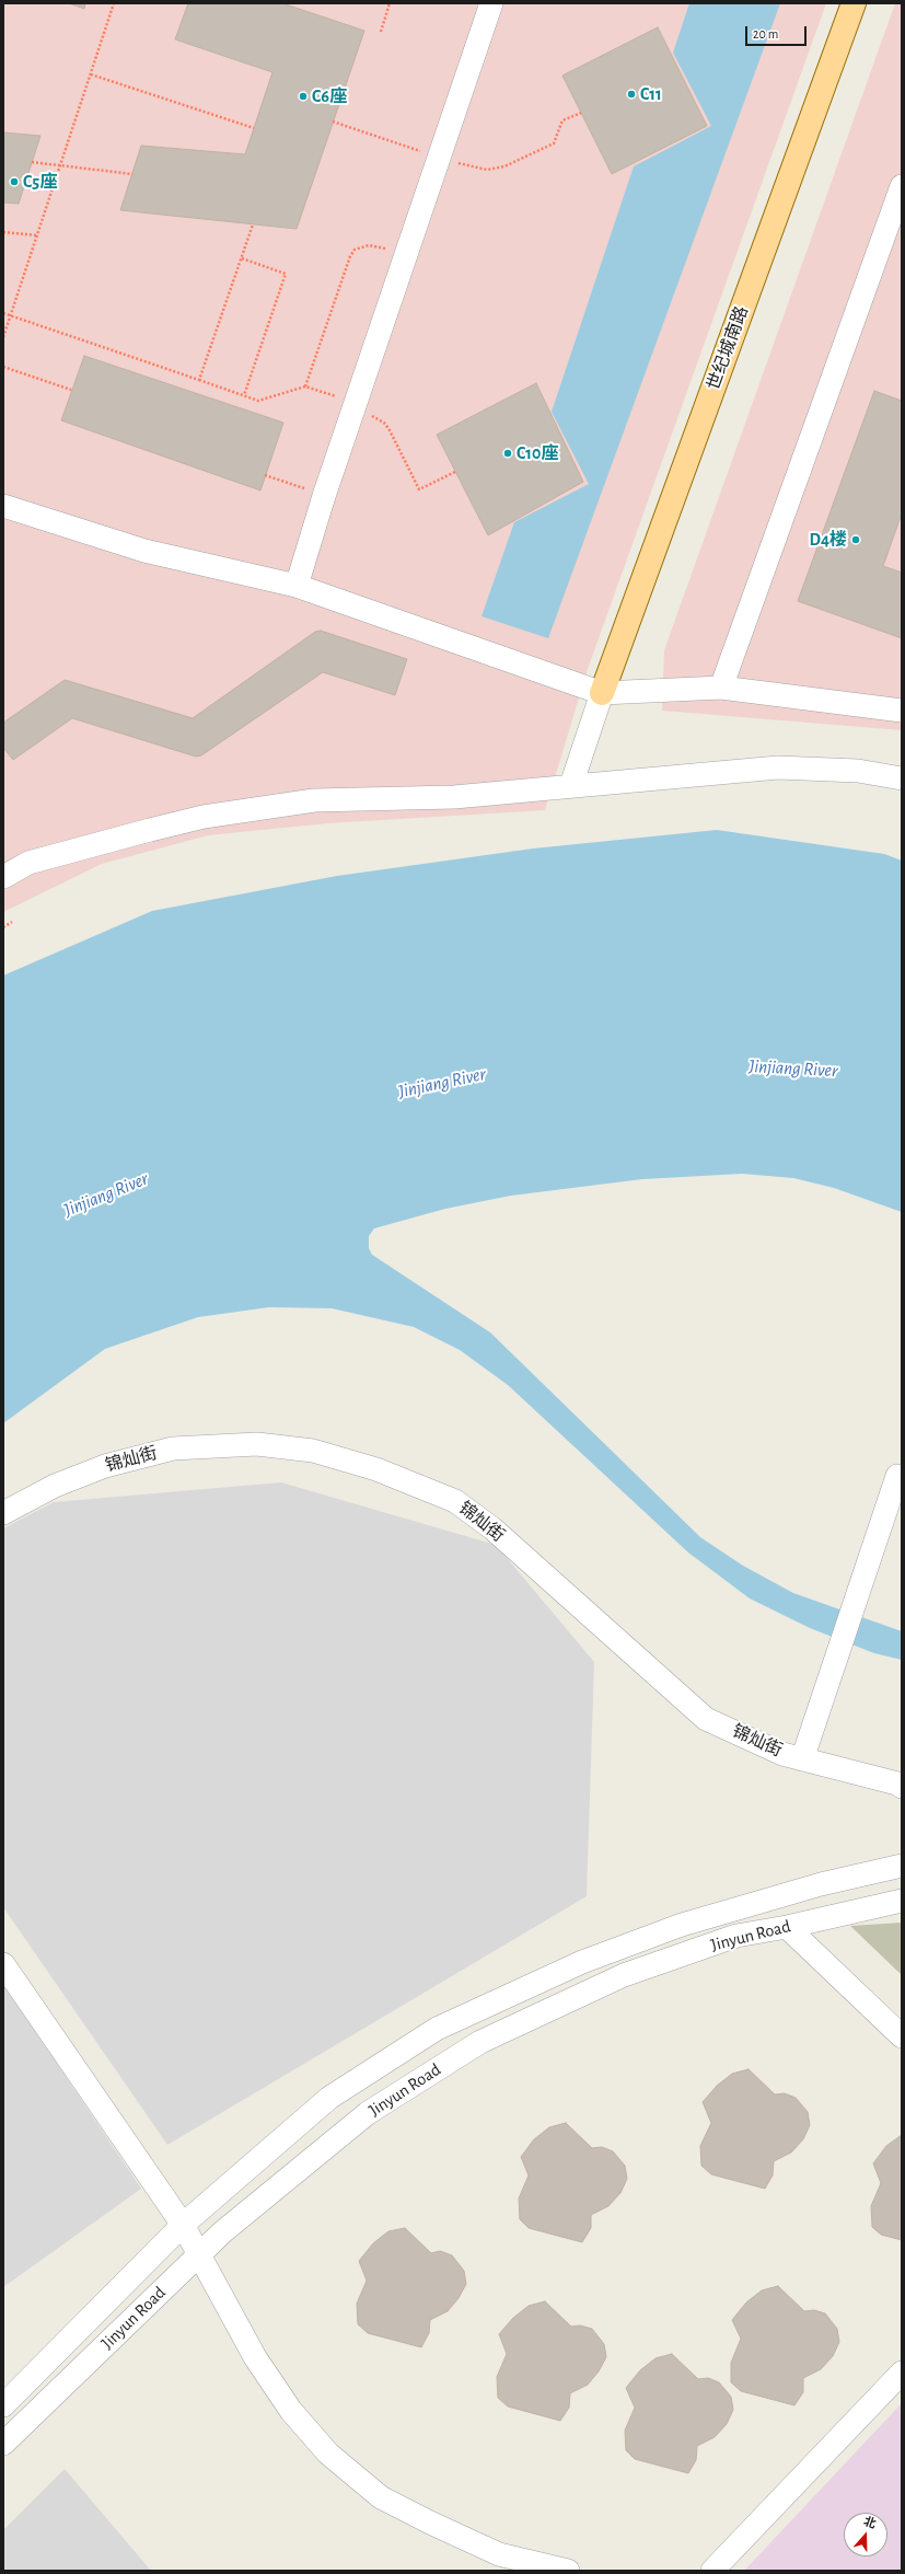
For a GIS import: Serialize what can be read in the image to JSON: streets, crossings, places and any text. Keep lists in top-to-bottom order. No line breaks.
{"streets":{"main road":["世纪城南路"],"street":["锦灿街","Jinyun Road"]},"water":["Jinjiang River"],"places":["C11","C6座","C5座","C10座","D4楼"],"scale_bar":"20 m","north":"top"}
